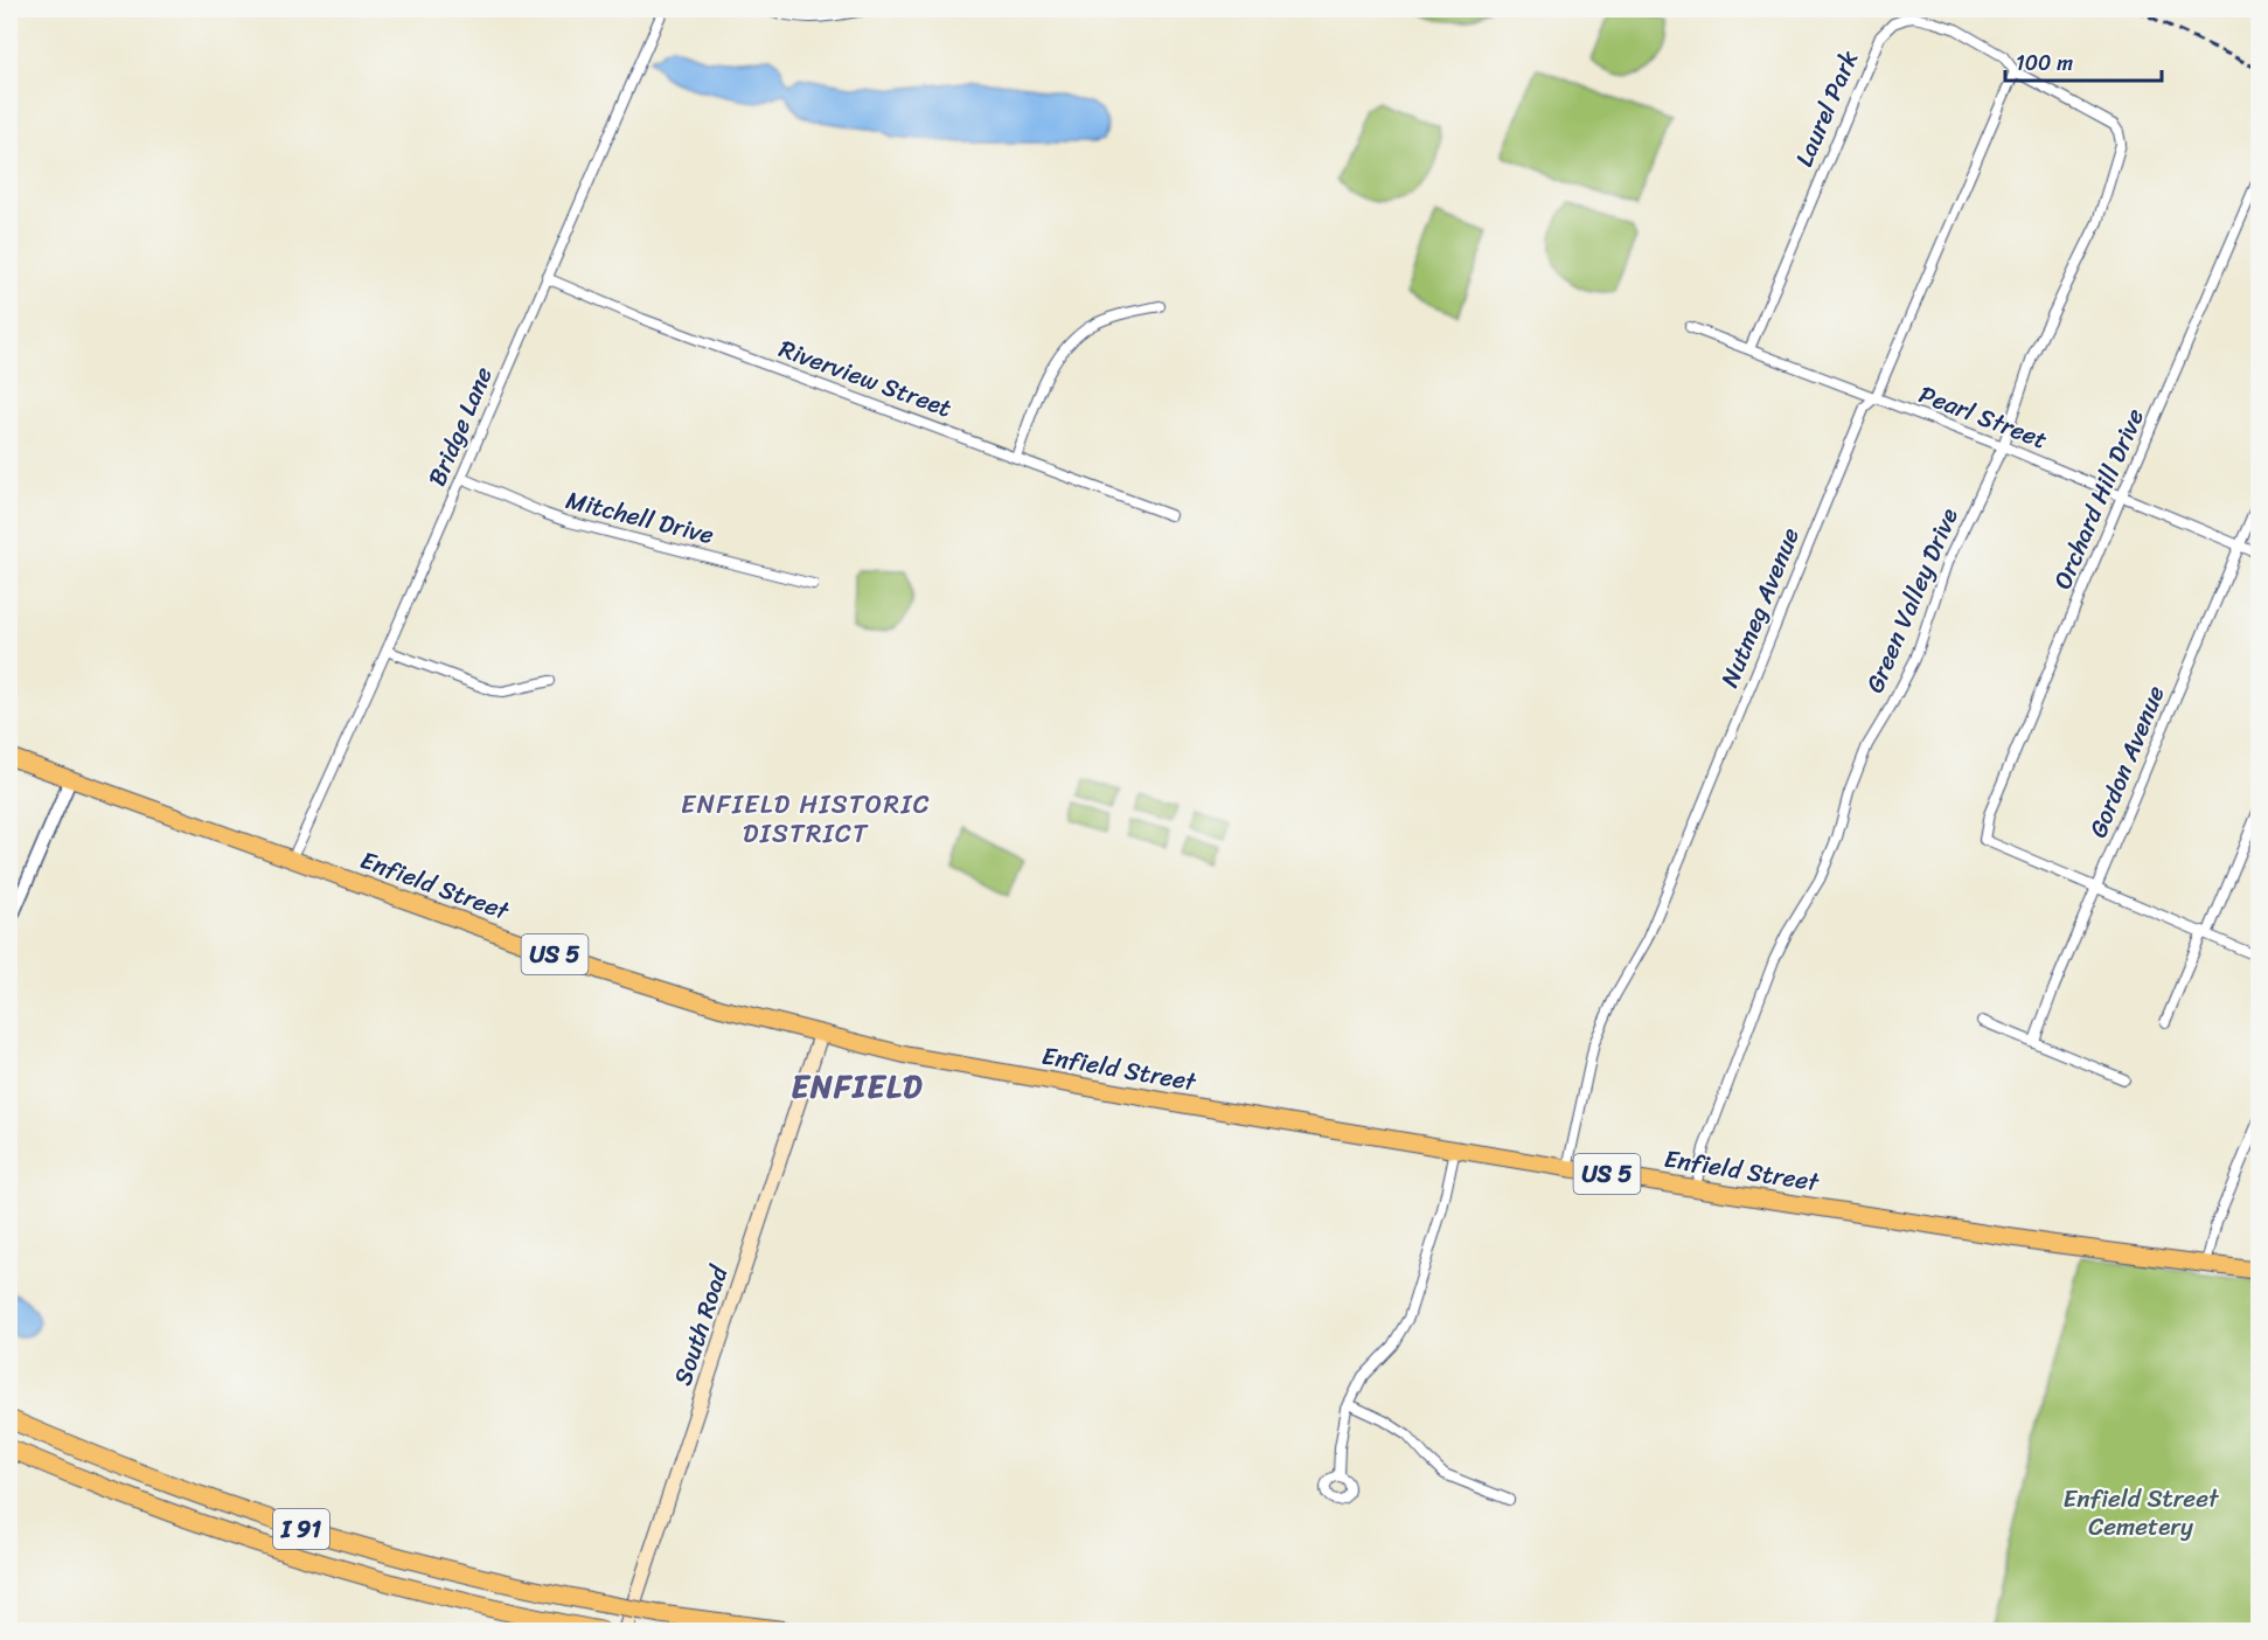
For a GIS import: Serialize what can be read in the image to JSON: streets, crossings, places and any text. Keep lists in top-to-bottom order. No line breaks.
{"streets":{"highway":["I 91"],"main road":["Enfield Street","US 5","South Road"],"street":["Laurel Park","Riverview Street","Pearl Street","Bridge Lane","Orchard Hill Drive","Mitchell Drive","Green Valley Drive","Nutmeg Avenue","Gordon Avenue"]},"crossings":[["Laurel Park","Pearl Street"],["Laurel Park","Green Valley Drive"],["Laurel Park","Nutmeg Avenue"],["Riverview Street","Bridge Lane"],["Pearl Street","Orchard Hill Drive"],["Pearl Street","Green Valley Drive"],["Pearl Street","Nutmeg Avenue"],["Pearl Street","Gordon Avenue"],["Bridge Lane","Mitchell Drive"],["Bridge Lane","Enfield Street"],["Orchard Hill Drive","Gordon Avenue"],["Green Valley Drive","Enfield Street"],["Nutmeg Avenue","Enfield Street"],["Enfield Street","South Road"]],"districts":["ENFIELD HISTORIC DISTRICT","ENFIELD"],"parks":["Enfield Street Cemetery"],"scale_bar":"100 m"}
